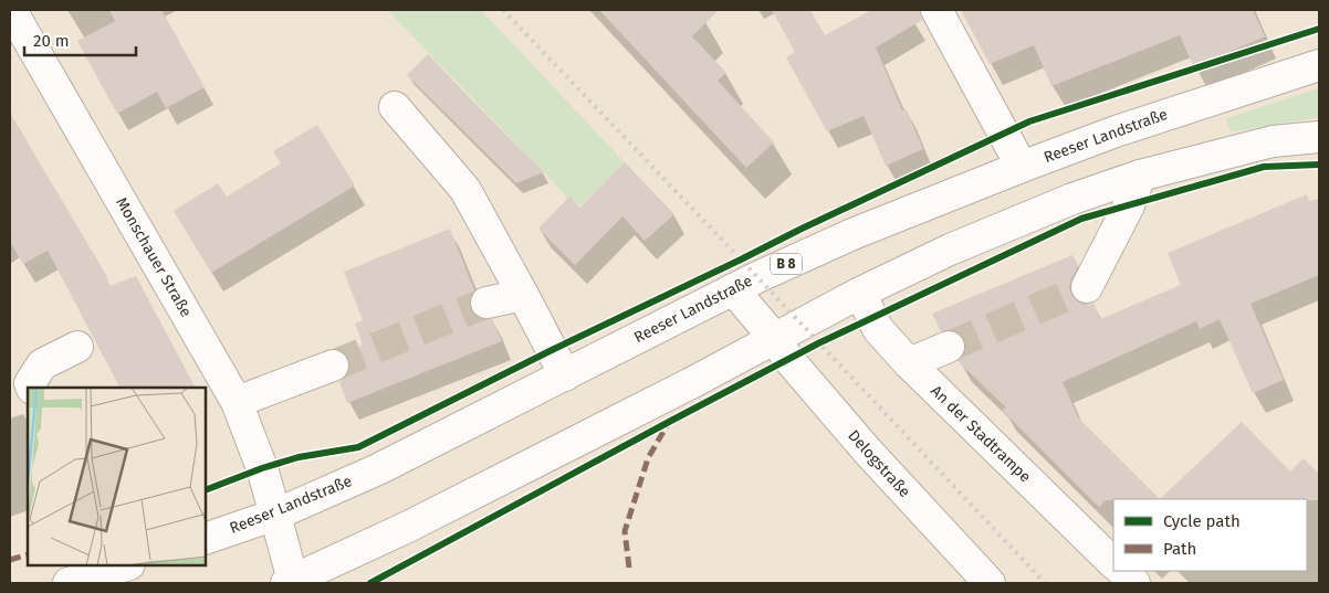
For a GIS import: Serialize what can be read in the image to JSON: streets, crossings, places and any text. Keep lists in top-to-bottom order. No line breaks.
{"streets":{"main road":["Reeser Landstraße","Monschauer Straße","B 8","An der Stadtrampe","Delogstraße"]},"crossings":[["Reeser Landstraße","Monschauer Straße"],["Reeser Landstraße","Delogstraße"]],"legend":["Cycle path","Path"],"scale_bar":"20 m"}
